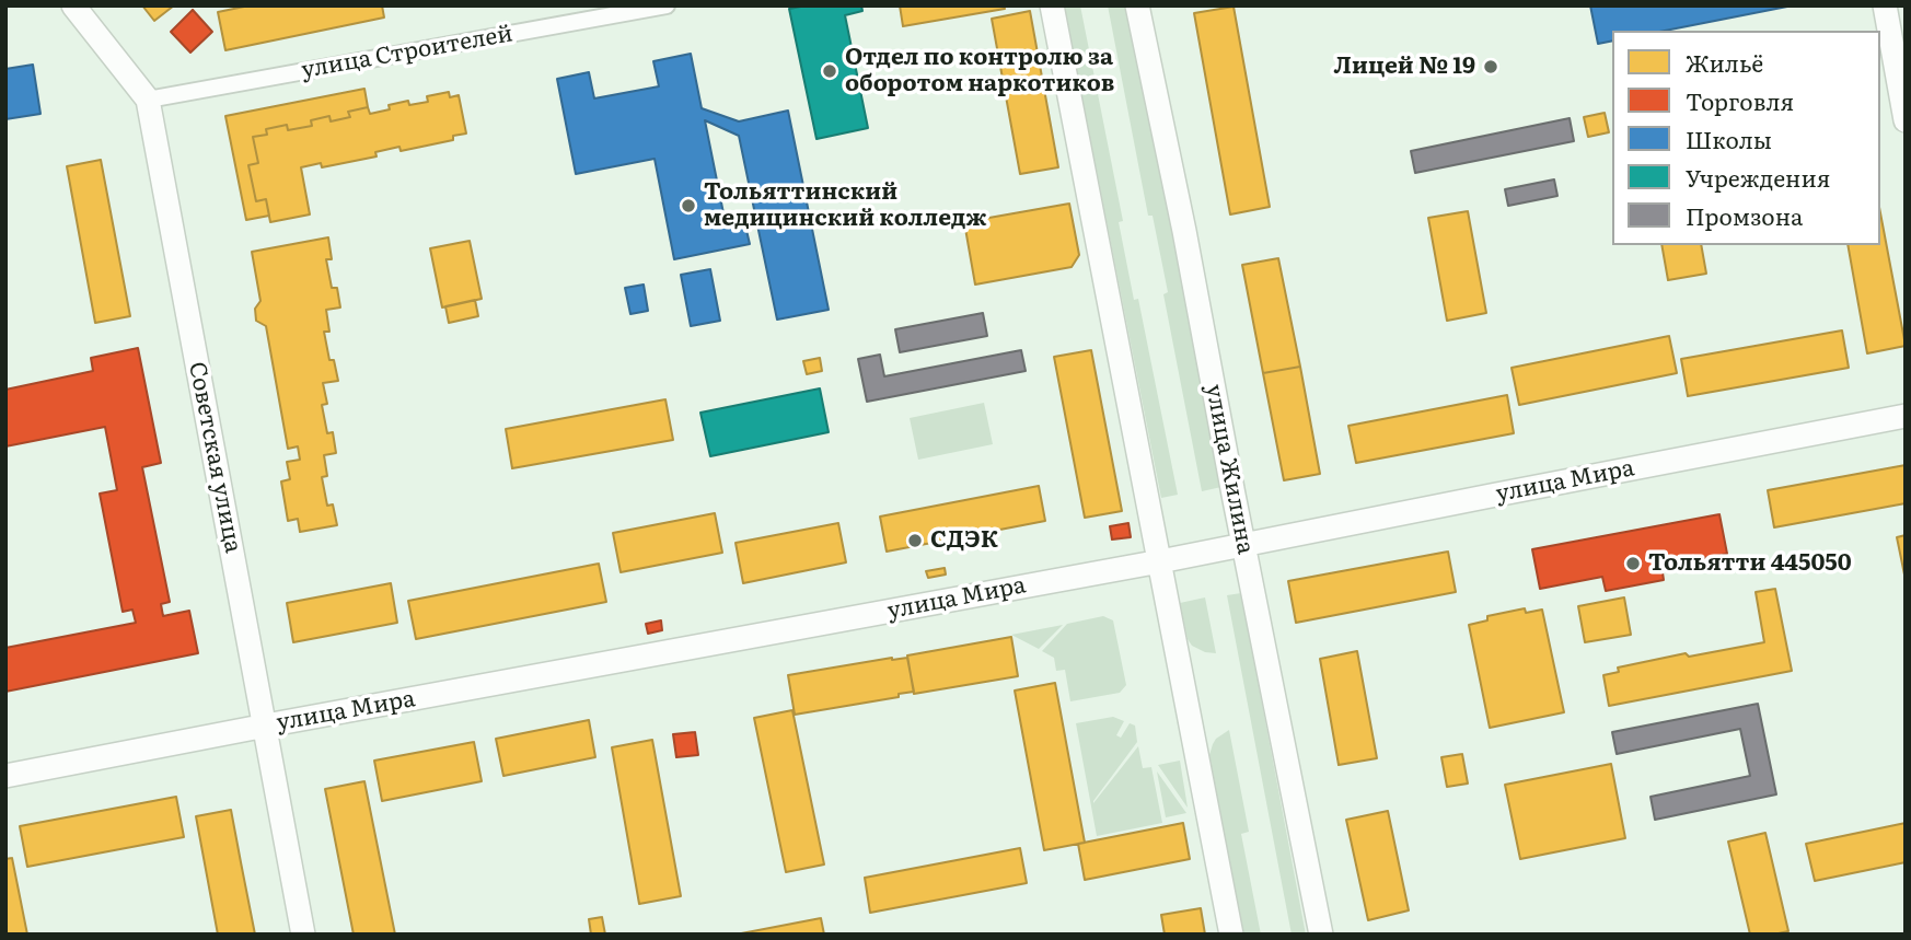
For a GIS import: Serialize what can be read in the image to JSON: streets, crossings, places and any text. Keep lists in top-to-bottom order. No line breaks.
{"streets":{"main road":["Советская улица","улица Жилина","улица Мира"],"street":["улица Строителей"]},"crossings":[["улица Строителей","Советская улица"],["Советская улица","улица Мира"],["улица Жилина","улица Мира"]],"places":["Лицей № 19","Отдел по контролю за оборотом наркотиков","Тольяттинский медицинский колледж","СДЭК","Тольятти 445050"],"legend":["Жильё","Торговля","Школы","Учреждения","Промзона"]}
